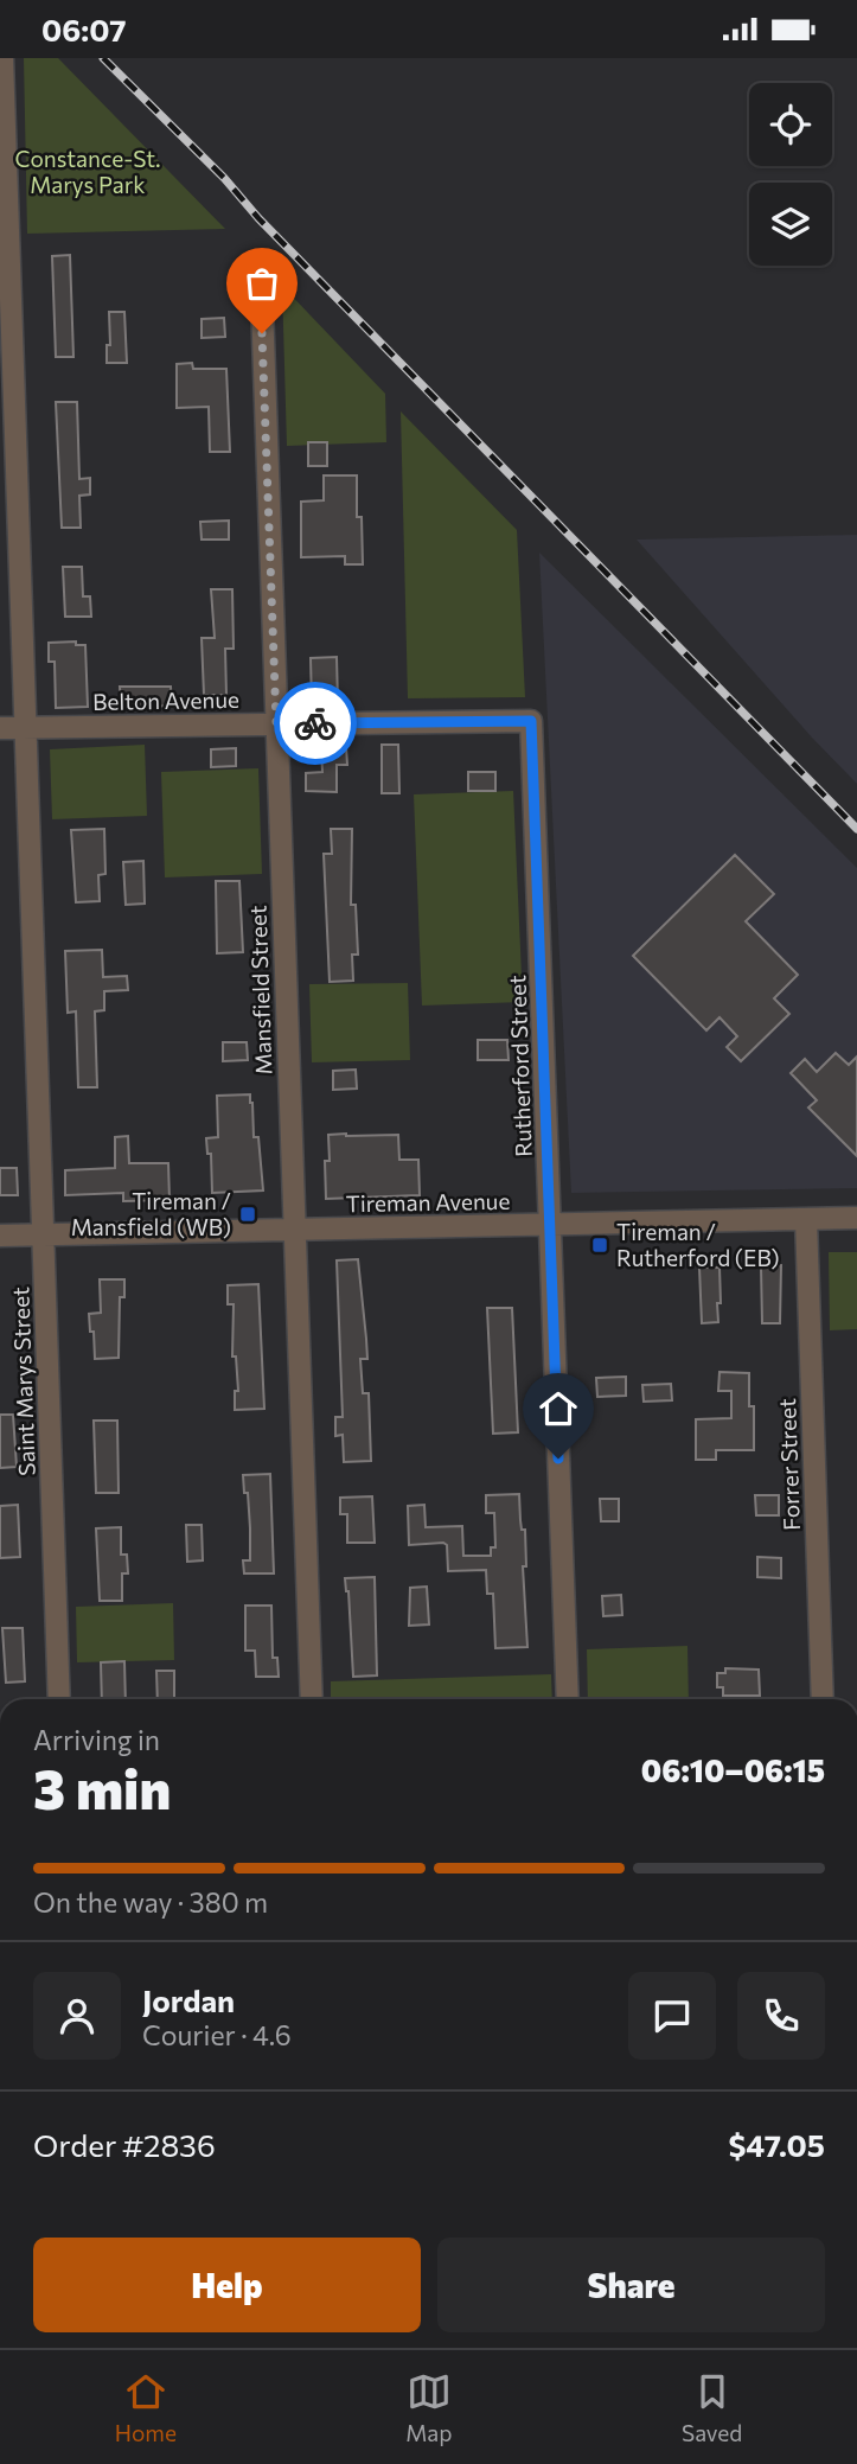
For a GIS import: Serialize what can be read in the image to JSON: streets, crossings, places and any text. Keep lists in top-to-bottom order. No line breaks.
{"streets":{"street":["Belton Avenue","Mansfield Street","Rutherford Street","Tireman Avenue","Saint Marys Street","Forrer Street"]},"crossings":[["Belton Avenue","Mansfield Street"],["Belton Avenue","Rutherford Street"],["Belton Avenue","Saint Marys Street"],["Mansfield Street","Tireman Avenue"],["Rutherford Street","Tireman Avenue"],["Tireman Avenue","Saint Marys Street"],["Tireman Avenue","Forrer Street"]],"parks":["Constance-St. Marys Park"],"places":{"transit":["Tireman / Mansfield (WB)","Tireman / Rutherford (EB)"]},"page":{"status":"06:07","heading":["3 min","Arriving in","06:10–06:15"],"panel":["Jordan","Courier · 4.6","Order #2836","$47.05"],"bar":"On the way · 380 m","buttons":["Help","Share"],"tabs":["Home","Map","Saved"]}}
